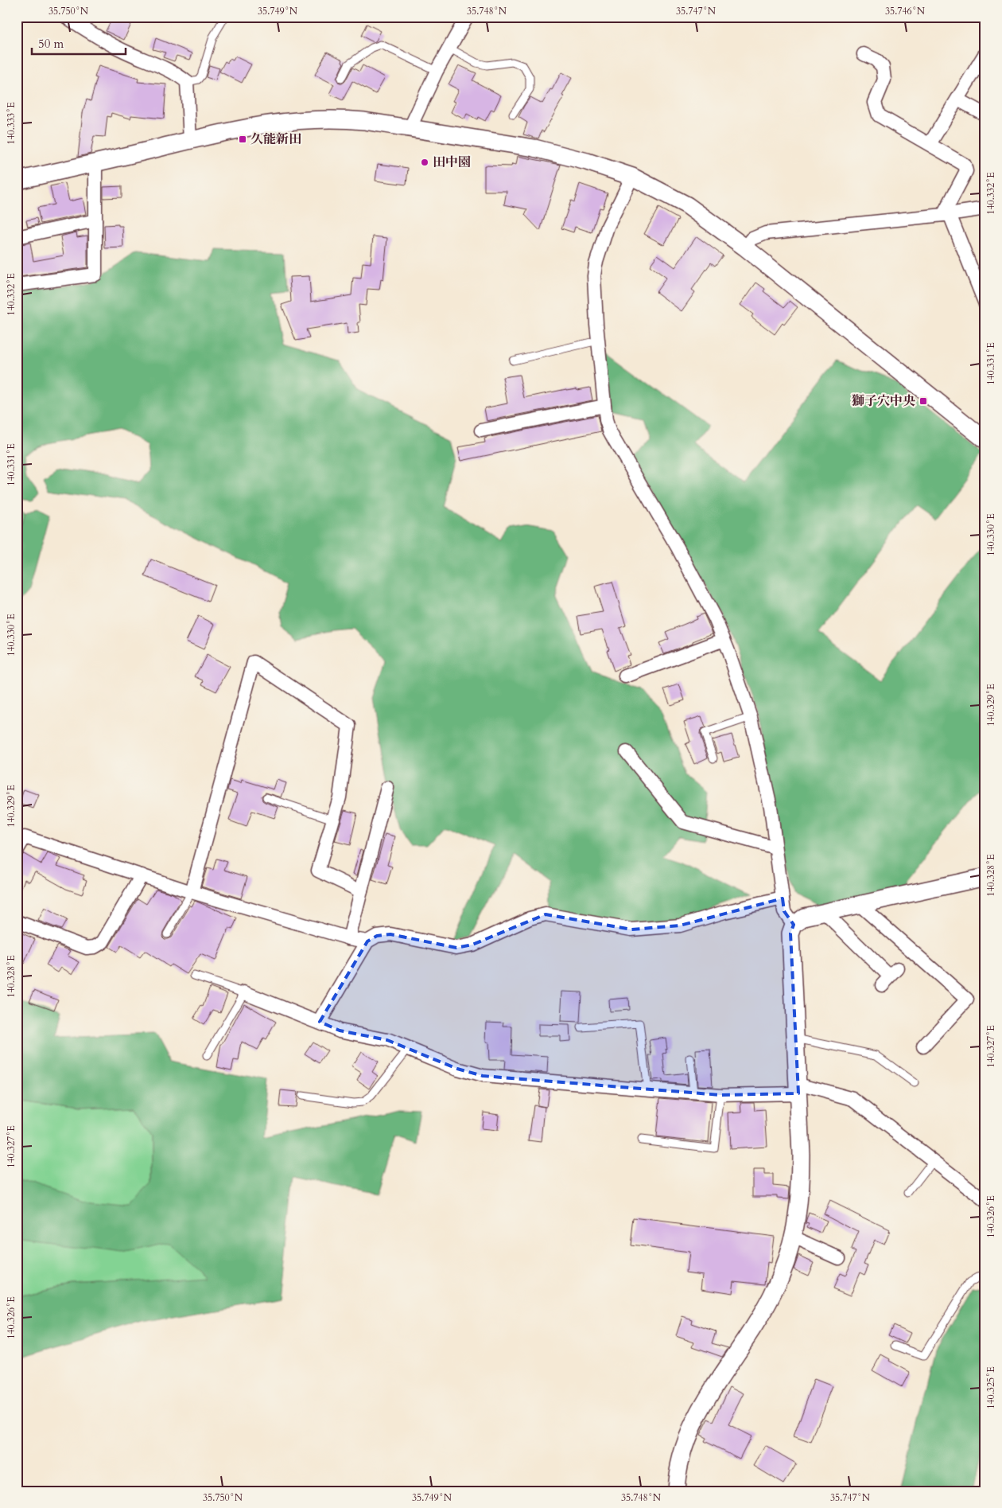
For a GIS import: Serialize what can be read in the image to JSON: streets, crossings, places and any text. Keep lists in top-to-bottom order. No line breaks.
{"places":{"transit":["久能新田","獅子穴中央"],"other":["田中園"]},"scale_bar":"50 m","coordinates":["35.750°N","35.749°N","35.748°N","35.747°N","35.746°N","140.333°E","140.332°E","140.331°E","140.330°E","140.329°E","140.328°E","140.327°E","140.326°E","140.325°E"]}
